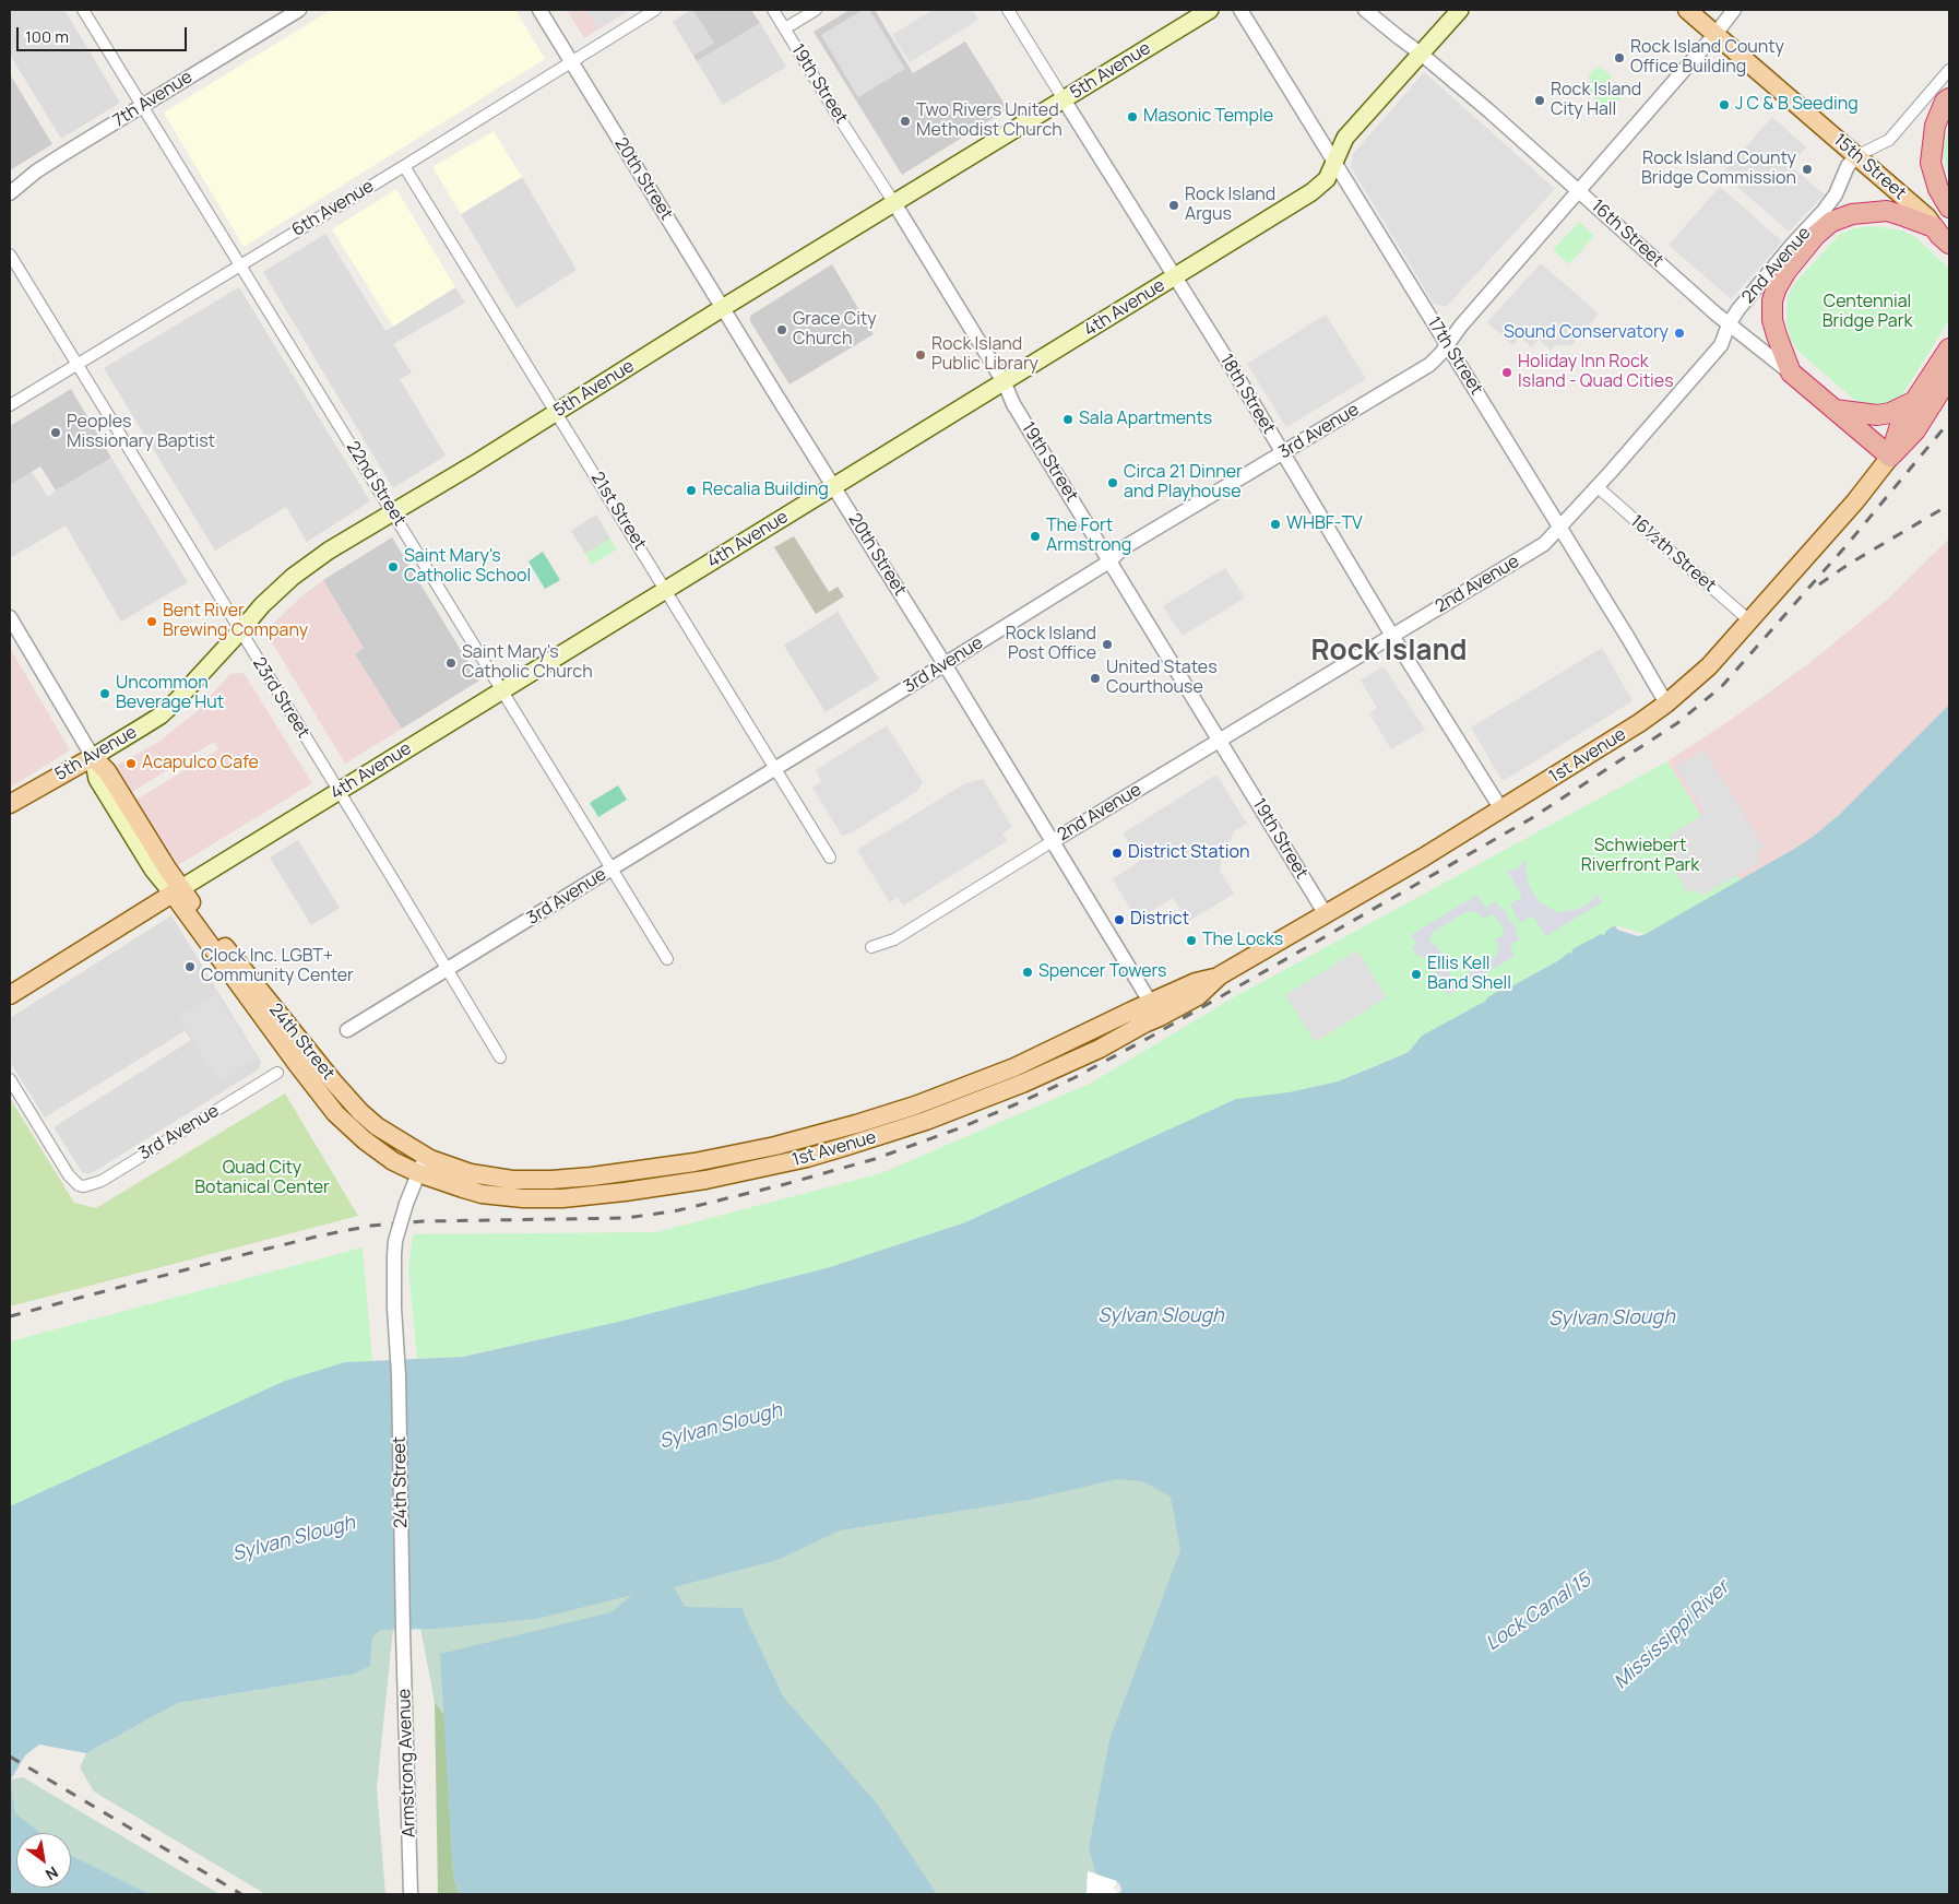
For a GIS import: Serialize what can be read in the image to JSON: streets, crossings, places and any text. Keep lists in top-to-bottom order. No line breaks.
{"streets":{"highway":["16th Street","1st Avenue"],"main road":["5th Avenue","15th Street","4th Avenue","24th Street"],"street":["19th Street","7th Avenue","20th Street","6th Avenue","2nd Avenue","17th Street","18th Street","3rd Avenue","22nd Street","21st Street","16½th Street","23rd Street","Armstrong Avenue"]},"crossings":[["5th Avenue","19th Street"],["5th Avenue","20th Street"],["5th Avenue","18th Street"],["5th Avenue","22nd Street"],["5th Avenue","21st Street"],["5th Avenue","23rd Street"],["5th Avenue","24th Street"],["19th Street","2nd Avenue"],["19th Street","4th Avenue"],["19th Street","3rd Avenue"],["19th Street","1st Avenue"],["7th Avenue","22nd Street"],["15th Street","2nd Avenue"],["15th Street","3rd Avenue"],["20th Street","6th Avenue"],["20th Street","2nd Avenue"],["20th Street","4th Avenue"],["20th Street","3rd Avenue"],["20th Street","1st Avenue"],["6th Avenue","22nd Street"],["6th Avenue","21st Street"],["6th Avenue","23rd Street"],["16th Street","2nd Avenue"],["16th Street","4th Avenue"],["16th Street","3rd Avenue"],["16th Street","1st Avenue"],["2nd Avenue","17th Street"],["2nd Avenue","18th Street"],["2nd Avenue","16½th Street"],["4th Avenue","17th Street"],["4th Avenue","18th Street"],["4th Avenue","22nd Street"],["4th Avenue","21st Street"],["4th Avenue","23rd Street"],["4th Avenue","24th Street"],["17th Street","3rd Avenue"],["17th Street","1st Avenue"],["18th Street","3rd Avenue"],["18th Street","1st Avenue"],["3rd Avenue","22nd Street"],["3rd Avenue","21st Street"],["3rd Avenue","23rd Street"],["16½th Street","1st Avenue"],["1st Avenue","24th Street"],["24th Street","Armstrong Avenue"]],"districts":["Rock Island"],"water":["Sylvan Slough","Lock Canal 15","Mississippi River"],"parks":["Centennial Bridge Park","Schwiebert Riverfront Park","Quad City Botanical Center"],"places":["Rock Island County Office Building","Rock Island City Hall","J C & B Seeding","Masonic Temple","Two Rivers United Methodist Church","Rock Island County Bridge Commission","Rock Island Argus","Grace City Church","Sound Conservatory","Rock Island Public Library","Holiday Inn Rock Island - Quad Cities","Sala Apartments","Peoples Missionary Baptist","Circa 21 Dinner and Playhouse","Recalia Building","WHBF-TV","The Fort Armstrong","Saint Mary's Catholic School","Bent River Brewing Company","Rock Island Post Office","Saint Mary's Catholic Church","United States Courthouse","Uncommon Beverage Hut","Acapulco Cafe","District Station","District","The Locks","Clock Inc. LGBT+ Community Center","Spencer Towers","Ellis Kell Band Shell"],"scale_bar":"100 m","north":"bottom right"}
